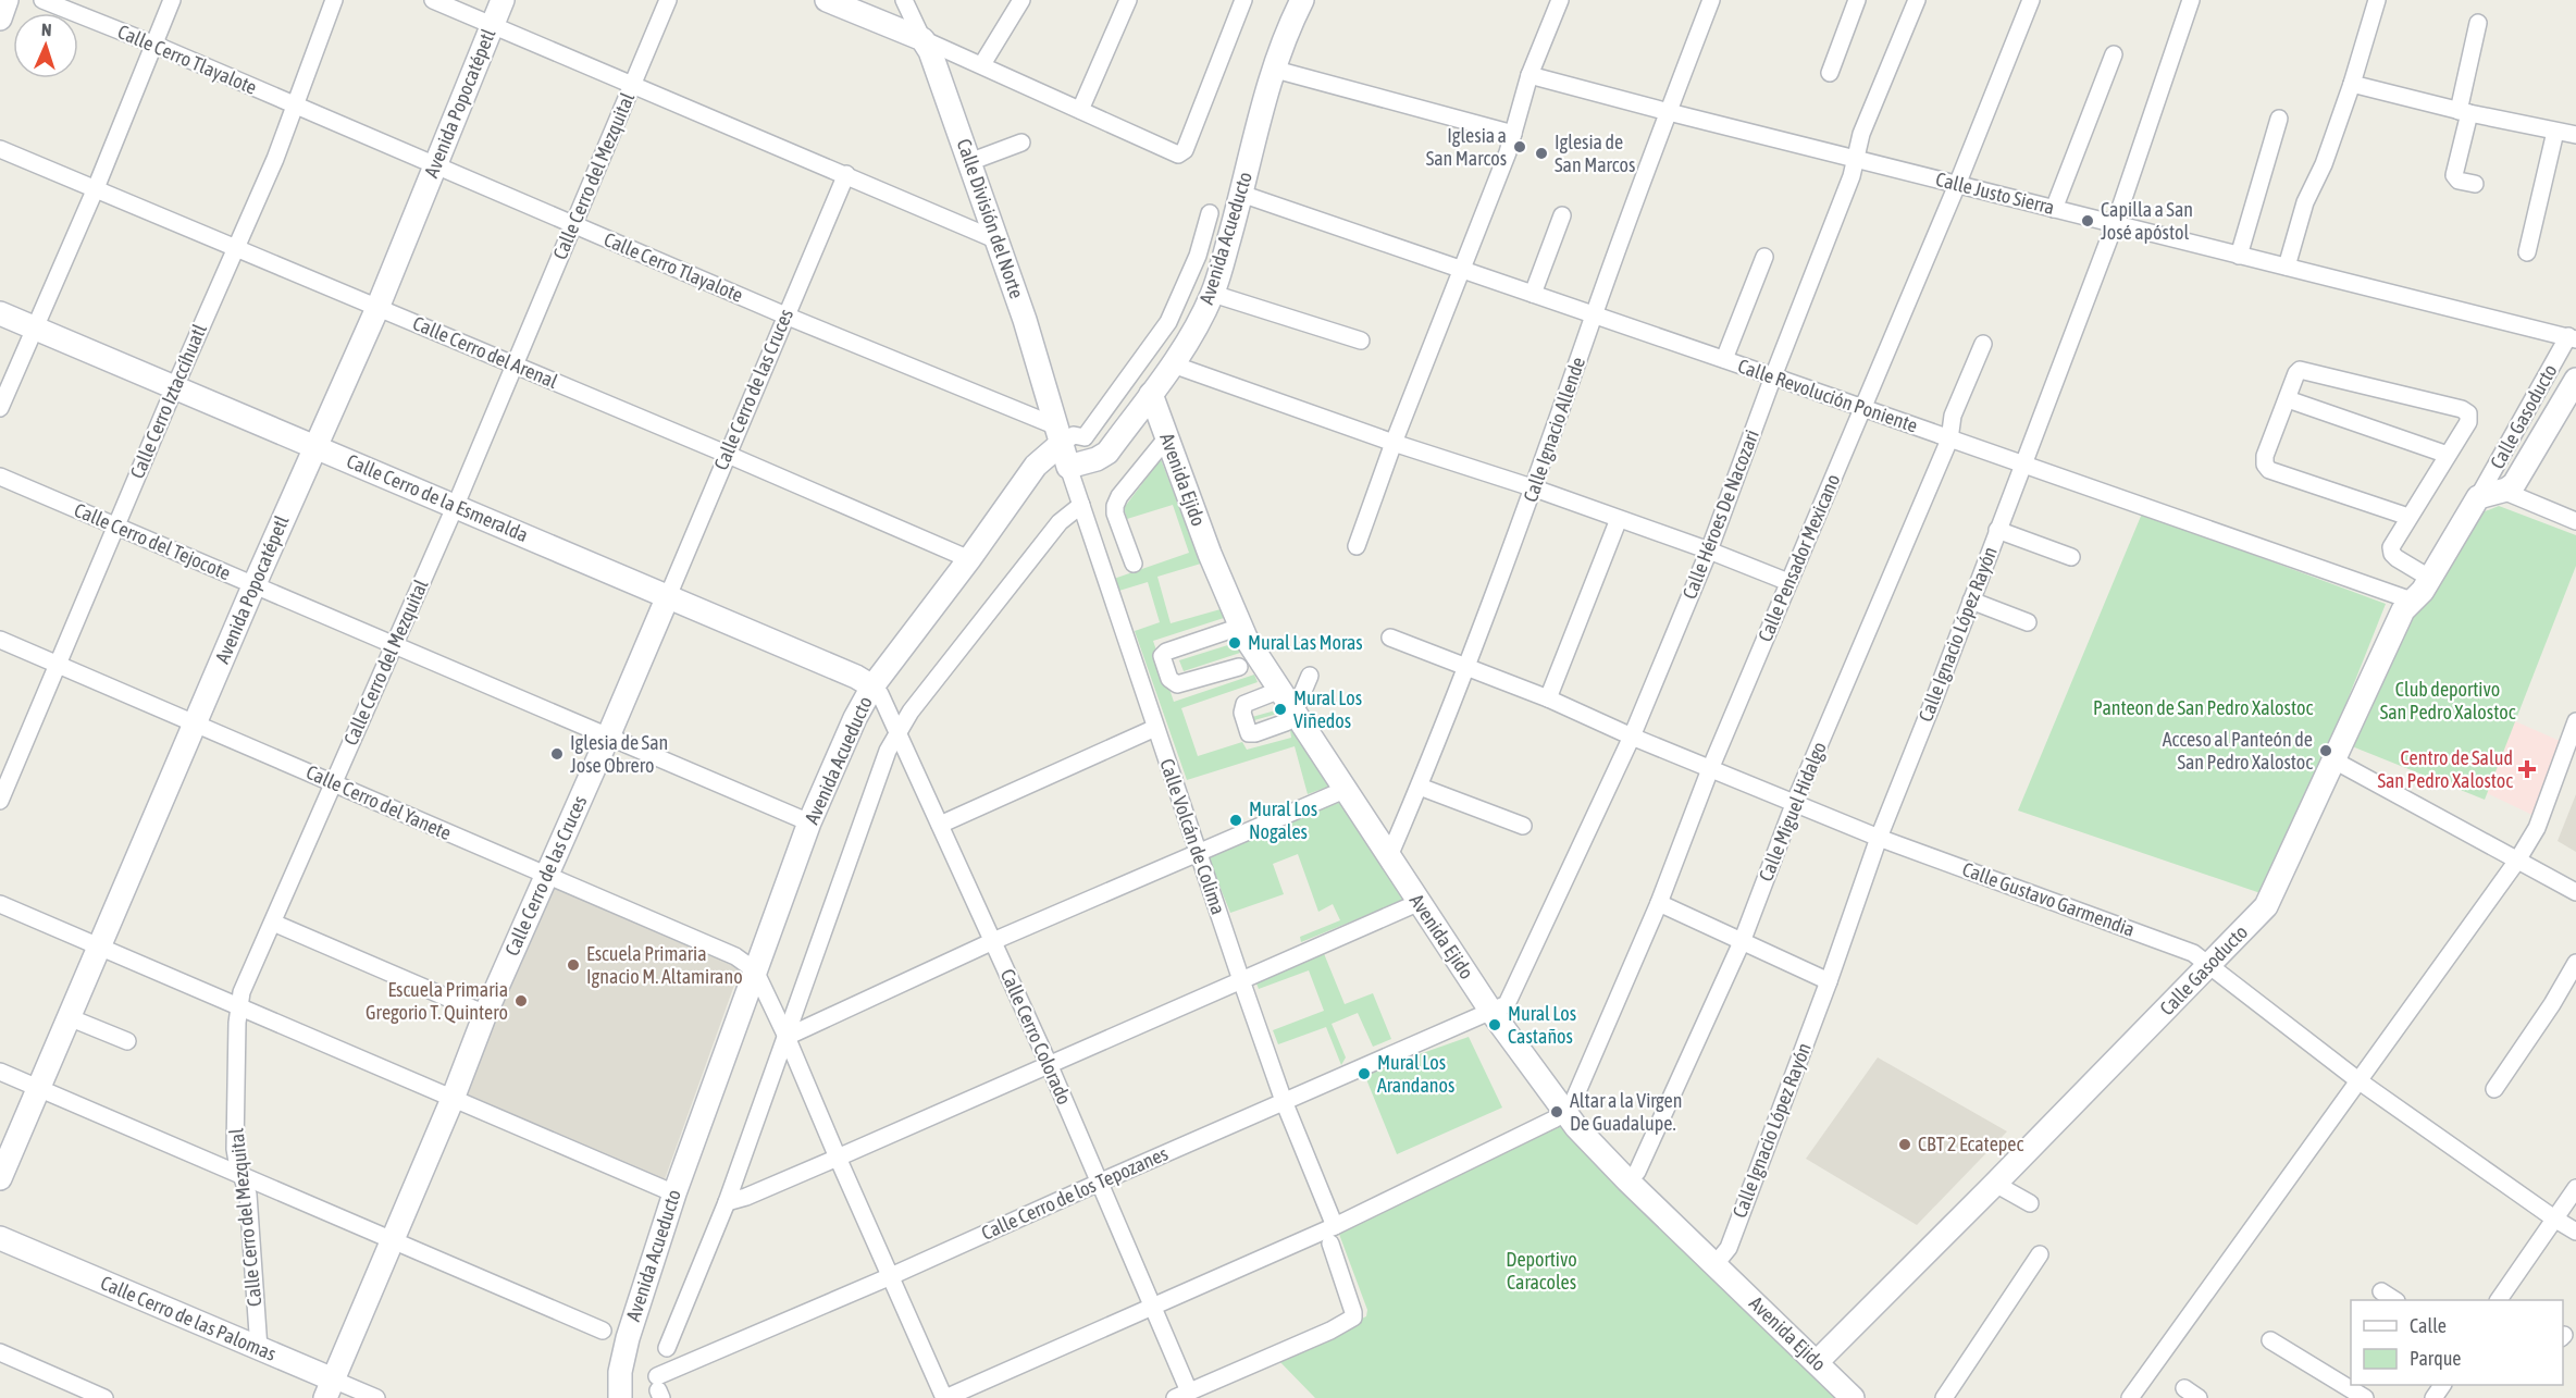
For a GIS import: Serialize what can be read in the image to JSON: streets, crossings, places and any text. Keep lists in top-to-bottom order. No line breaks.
{"streets":{"street":["Calle Cerro Tlayalote","Avenida Popocatépetl","Calle Cerro del Mezquital","Calle Justo Sierra","Calle División del Norte","Avenida Acueducto","Calle Cerro del Arenal","Calle Cerro de las Cruces","Calle Revolución Poniente","Calle Cerro Iztaccíhuatl","Calle Gasoducto","Calle Ignacio Allende","Avenida Ejido","Calle Cerro de la Esmeralda","Calle Héroes De Nacozari","Calle Cerro del Tejocote","Calle Pensador Mexicano","Calle Ignacio López Rayón","Calle Cerro del Yanete","Calle Miguel Hidalgo","Calle Volcán de Colima","Calle Gustavo Garmendia","Calle Cerro Colorado","Calle Cerro de los Tepozanes","Calle Cerro de las Palomas"]},"crossings":[["Calle Cerro Tlayalote","Avenida Popocatépetl"],["Calle Cerro Tlayalote","Calle Cerro del Mezquital"],["Calle Cerro Tlayalote","Calle División del Norte"],["Calle Cerro Tlayalote","Avenida Acueducto"],["Calle Cerro Tlayalote","Calle Cerro de las Cruces"],["Calle Cerro Tlayalote","Calle Cerro Iztaccíhuatl"],["Calle Cerro Tlayalote","Calle Volcán de Colima"],["Avenida Popocatépetl","Calle Cerro del Arenal"],["Avenida Popocatépetl","Calle Cerro de la Esmeralda"],["Avenida Popocatépetl","Calle Cerro del Tejocote"],["Avenida Popocatépetl","Calle Cerro del Yanete"],["Calle Cerro del Mezquital","Calle Cerro del Arenal"],["Calle Cerro del Mezquital","Calle Cerro de la Esmeralda"],["Calle Cerro del Mezquital","Calle Cerro del Tejocote"],["Calle Cerro del Mezquital","Calle Cerro del Yanete"],["Calle Cerro del Mezquital","Calle Cerro de las Palomas"],["Calle Justo Sierra","Calle Gasoducto"],["Calle Justo Sierra","Calle Ignacio Allende"],["Calle Justo Sierra","Calle Héroes De Nacozari"],["Calle Justo Sierra","Calle Pensador Mexicano"],["Calle Justo Sierra","Calle Ignacio López Rayón"],["Calle División del Norte","Avenida Acueducto"],["Calle División del Norte","Calle Volcán de Colima"],["Avenida Acueducto","Calle Cerro del Arenal"],["Avenida Acueducto","Calle Revolución Poniente"],["Avenida Acueducto","Avenida Ejido"],["Avenida Acueducto","Calle Cerro de la Esmeralda"],["Avenida Acueducto","Calle Cerro del Tejocote"],["Avenida Acueducto","Calle Cerro del Yanete"],["Avenida Acueducto","Calle Volcán de Colima"],["Avenida Acueducto","Calle Cerro Colorado"],["Calle Cerro del Arenal","Calle Cerro de las Cruces"],["Calle Cerro del Arenal","Calle Cerro Iztaccíhuatl"],["Calle Cerro de las Cruces","Calle Cerro de la Esmeralda"],["Calle Cerro de las Cruces","Calle Cerro del Tejocote"],["Calle Cerro de las Cruces","Calle Cerro del Yanete"],["Calle Cerro de las Cruces","Calle Cerro de las Palomas"],["Calle Revolución Poniente","Calle Gasoducto"],["Calle Revolución Poniente","Calle Ignacio Allende"],["Calle Revolución Poniente","Calle Héroes De Nacozari"],["Calle Revolución Poniente","Calle Pensador Mexicano"],["Calle Revolución Poniente","Calle Ignacio López Rayón"],["Calle Revolución Poniente","Calle Miguel Hidalgo"],["Calle Cerro Iztaccíhuatl","Calle Cerro de la Esmeralda"],["Calle Cerro Iztaccíhuatl","Calle Cerro del Tejocote"],["Calle Cerro Iztaccíhuatl","Calle Cerro del Yanete"],["Calle Gasoducto","Avenida Ejido"],["Calle Gasoducto","Calle Gustavo Garmendia"],["Calle Ignacio Allende","Avenida Ejido"],["Calle Ignacio Allende","Calle Gustavo Garmendia"],["Avenida Ejido","Calle Héroes De Nacozari"],["Avenida Ejido","Calle Pensador Mexicano"],["Avenida Ejido","Calle Ignacio López Rayón"],["Avenida Ejido","Calle Miguel Hidalgo"],["Avenida Ejido","Calle Cerro de los Tepozanes"],["Calle Cerro de la Esmeralda","Calle Cerro Colorado"],["Calle Héroes De Nacozari","Calle Gustavo Garmendia"],["Calle Héroes De Nacozari","Calle Cerro de los Tepozanes"],["Calle Pensador Mexicano","Calle Gustavo Garmendia"],["Calle Ignacio López Rayón","Calle Gustavo Garmendia"],["Calle Miguel Hidalgo","Calle Gustavo Garmendia"],["Calle Volcán de Colima","Calle Cerro de los Tepozanes"],["Calle Cerro Colorado","Calle Cerro de los Tepozanes"]],"parks":["Club deportivo San Pedro Xalostoc","Panteon de San Pedro Xalostoc","Deportivo Caracoles"],"places":{"other":["Iglesia a San Marcos","Iglesia de San Marcos","Capilla a San José apóstol","Mural Las Moras","Mural Los Viñedos","Acceso al Panteón de San Pedro Xalostoc","Iglesia de San Jose Obrero","Mural Los Nogales","Escuela Primaria Ignacio M. Altamirano","Escuela Primaria Gregorio T. Quintero","Mural Los Castaños","Mural Los Arandanos","Altar a la Virgen De Guadalupe.","CBT 2 Ecatepec"],"health":["Centro de Salud San Pedro Xalostoc"]},"legend":["Calle","Parque"],"north":"top"}
